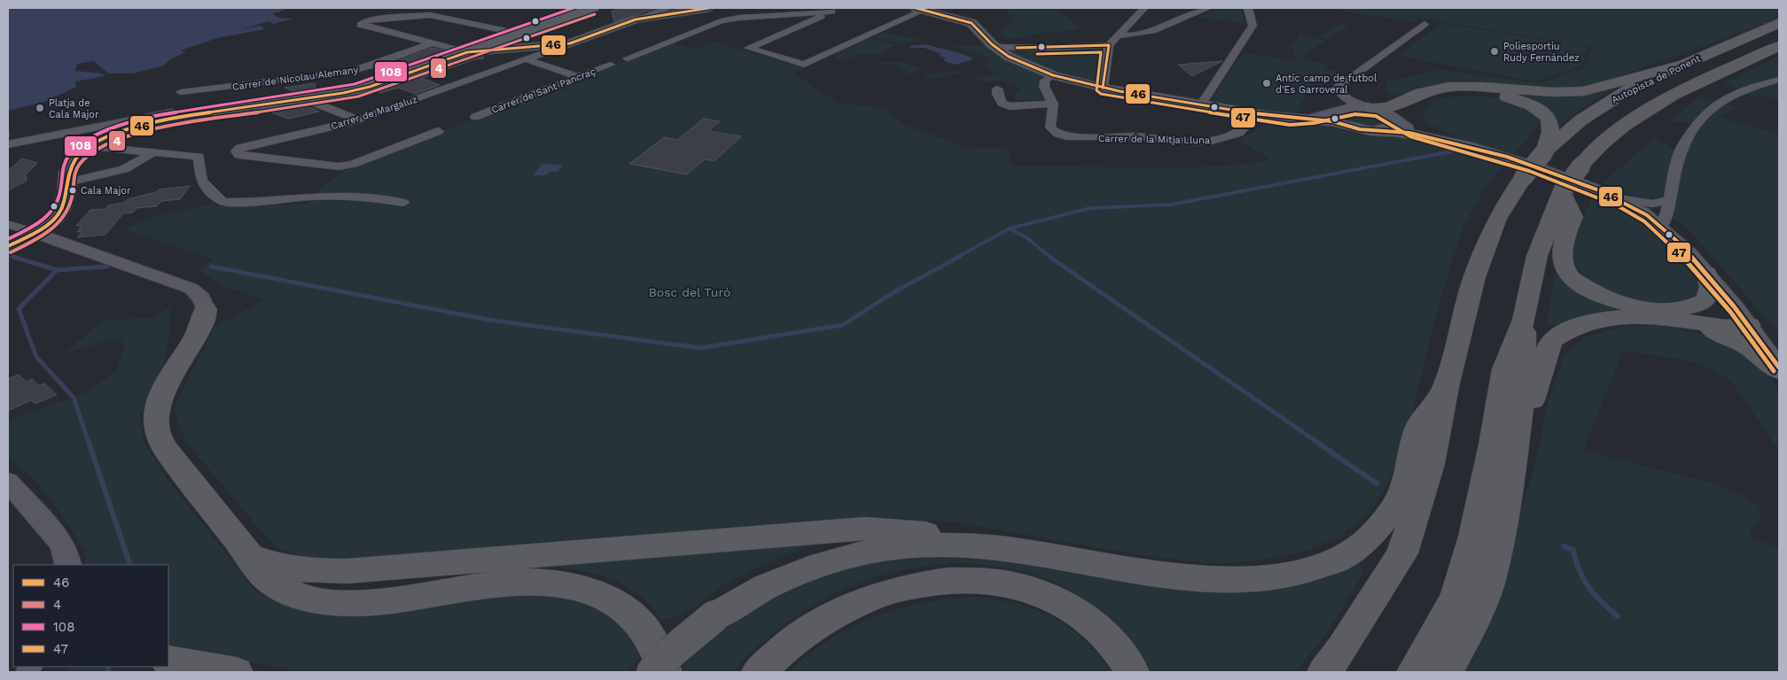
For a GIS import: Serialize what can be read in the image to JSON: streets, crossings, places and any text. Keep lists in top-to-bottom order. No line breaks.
{"streets":{"highway":["Autopista de Ponent"],"street":["Carrer de Nicolau Alemany","Carrer de Sant Pancraç","Carrer de Margaluz","Carrer de la Mitja Lluna"]},"parks":["Bosc del Turó"],"places":["Poliesportiu Rudy Fernández","Antic camp de futbol d'Es Garroveral","Platja de Cala Major","Cala Major"],"lines":["transit line 46","transit line 108","transit line 4","transit line 47"],"legend":["46","4","108","47"]}
